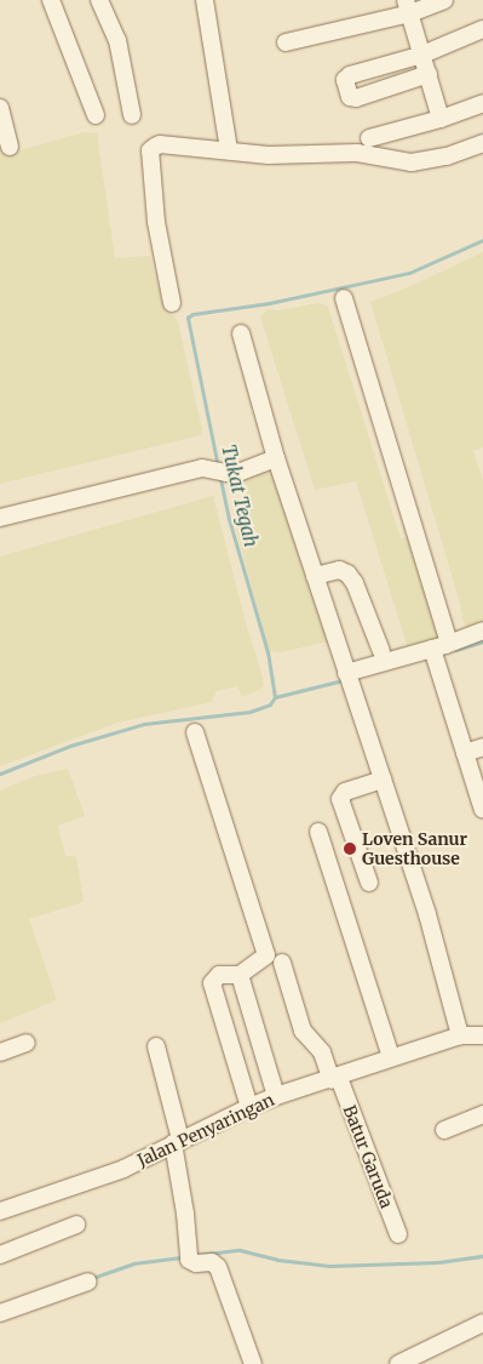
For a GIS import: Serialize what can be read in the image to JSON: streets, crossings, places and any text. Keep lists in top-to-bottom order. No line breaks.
{"streets":{"street":["Jalan Penyaringan","Batur Garuda"]},"crossings":[["Jalan Penyaringan","Batur Garuda"]],"water":["Tukat Tegah"],"places":["Loven Sanur Guesthouse"]}
